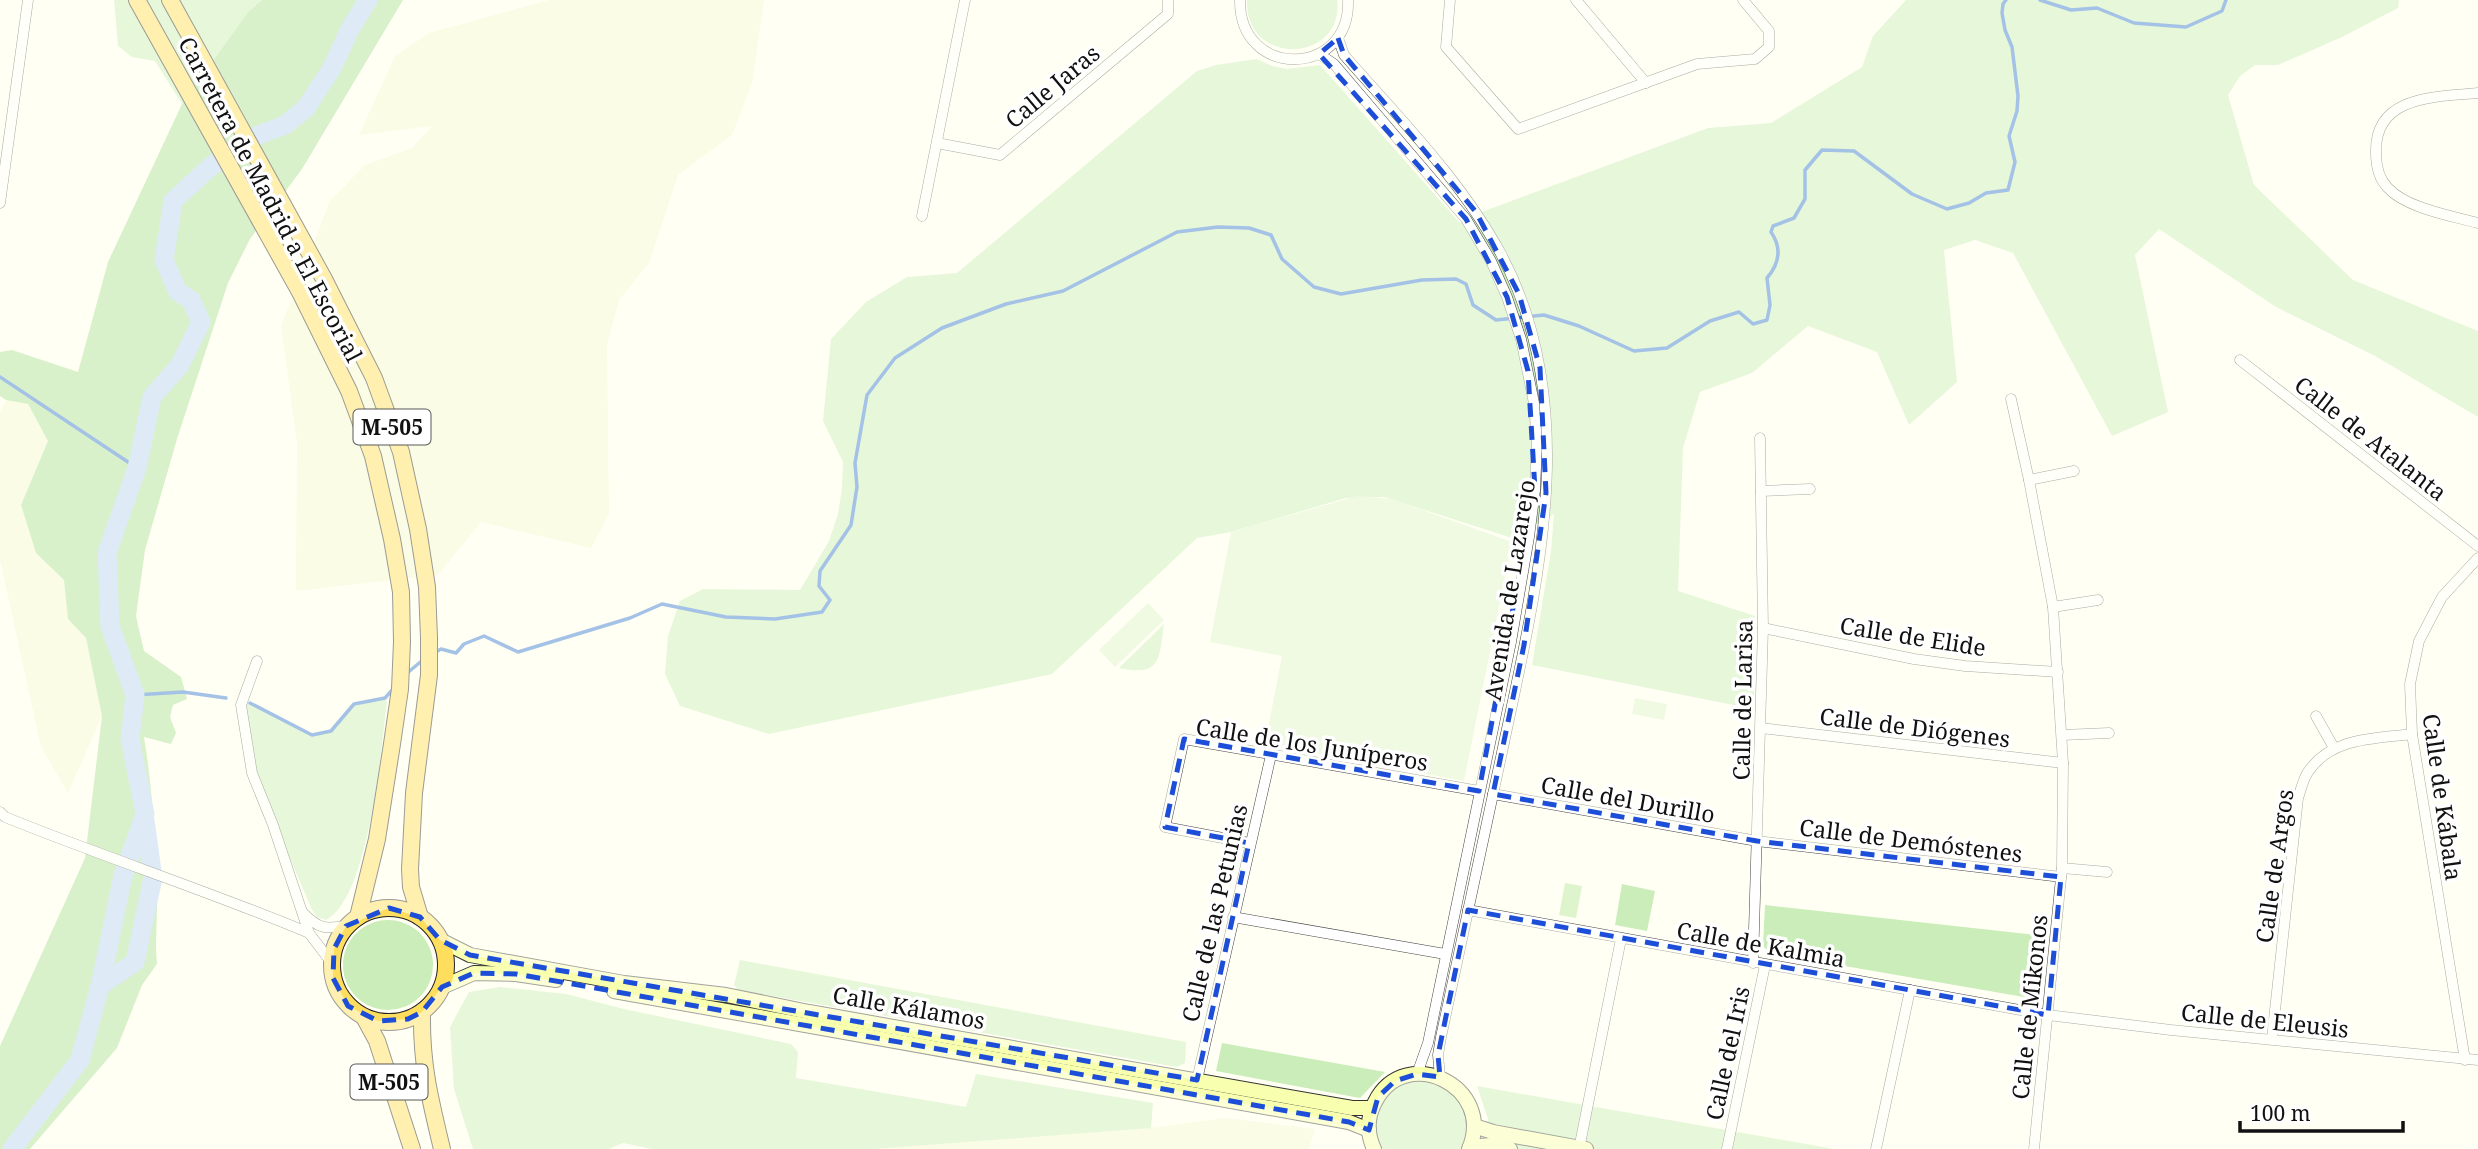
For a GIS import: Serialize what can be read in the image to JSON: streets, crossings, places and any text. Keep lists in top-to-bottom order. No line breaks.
{"streets":{"highway":["Carretera de Madrid a El Escorial","M-505"],"main road":["Calle Kálamos"],"street":["Calle Jaras","Calle de Atalanta","Avenida de Lazarejo","Calle de Elide","Calle de Larisa","Calle de Diógenes","Calle de los Juníperos","Calle de Kábala","Calle del Durillo","Calle de Demóstenes","Calle de Argos","Calle de las Petunias","Calle de Kalmia","Calle de Mikonos","Calle de Eleusis","Calle del Iris"]},"crossings":[["Carretera de Madrid a El Escorial","M-505"],["Carretera de Madrid a El Escorial","Calle Kálamos"],["M-505","Calle Kálamos"],["Avenida de Lazarejo","Calle de los Juníperos"],["Avenida de Lazarejo","Calle del Durillo"],["Avenida de Lazarejo","Calle de Kalmia"],["Calle de Elide","Calle de Larisa"],["Calle de Elide","Calle de Mikonos"],["Calle de Larisa","Calle de Diógenes"],["Calle de Larisa","Calle del Durillo"],["Calle de Larisa","Calle de Demóstenes"],["Calle de Larisa","Calle de Kalmia"],["Calle de Diógenes","Calle de Mikonos"],["Calle de los Juníperos","Calle de las Petunias"],["Calle de Kábala","Calle de Argos"],["Calle de Kábala","Calle de Eleusis"],["Calle del Durillo","Calle de Demóstenes"],["Calle de Demóstenes","Calle de Mikonos"],["Calle de Argos","Calle de Eleusis"],["Calle de las Petunias","Calle Kálamos"],["Calle de Kalmia","Calle de Mikonos"],["Calle de Kalmia","Calle de Eleusis"],["Calle de Kalmia","Calle del Iris"],["Calle de Mikonos","Calle de Eleusis"]],"scale_bar":"100 m"}
